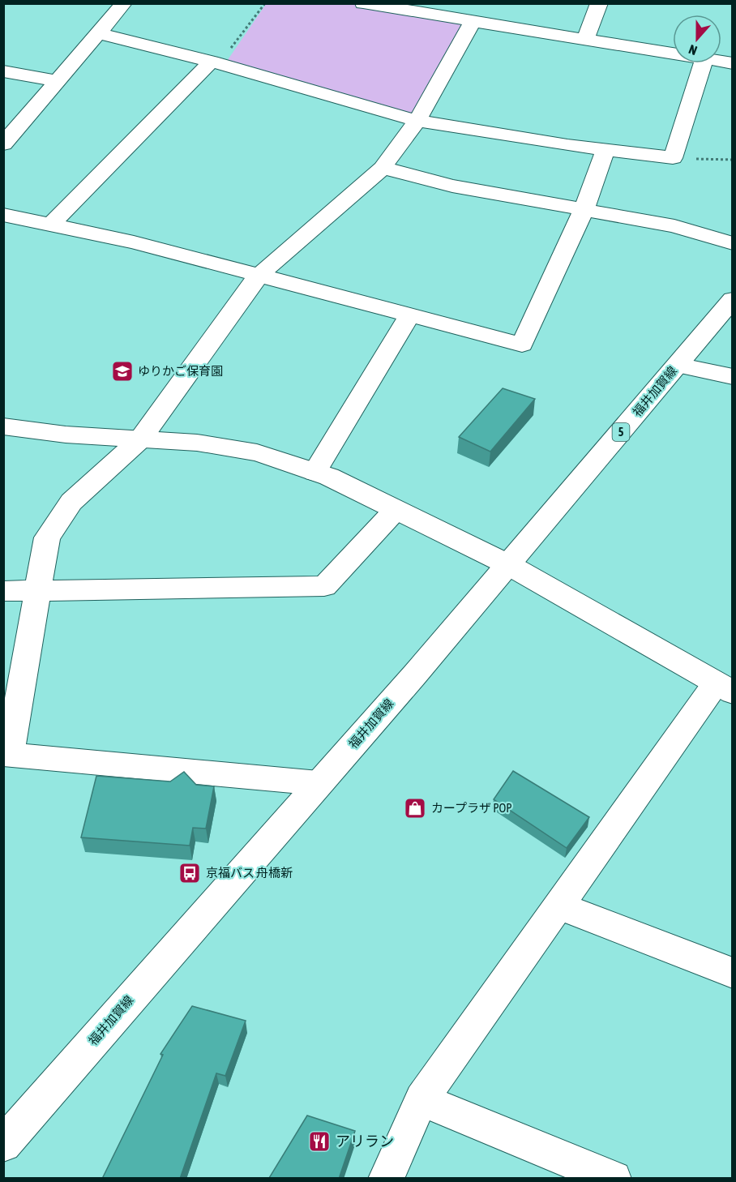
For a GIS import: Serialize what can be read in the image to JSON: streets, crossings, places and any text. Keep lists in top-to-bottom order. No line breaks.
{"streets":{"street":["福井加賀線","5"]},"places":{"school or university":["ゆりかご保育園"],"shop":["カープラザ POP"],"bus stop":["京福バス 舟橋新"],"restaurant":["アリラン"]},"north":"bottom"}
